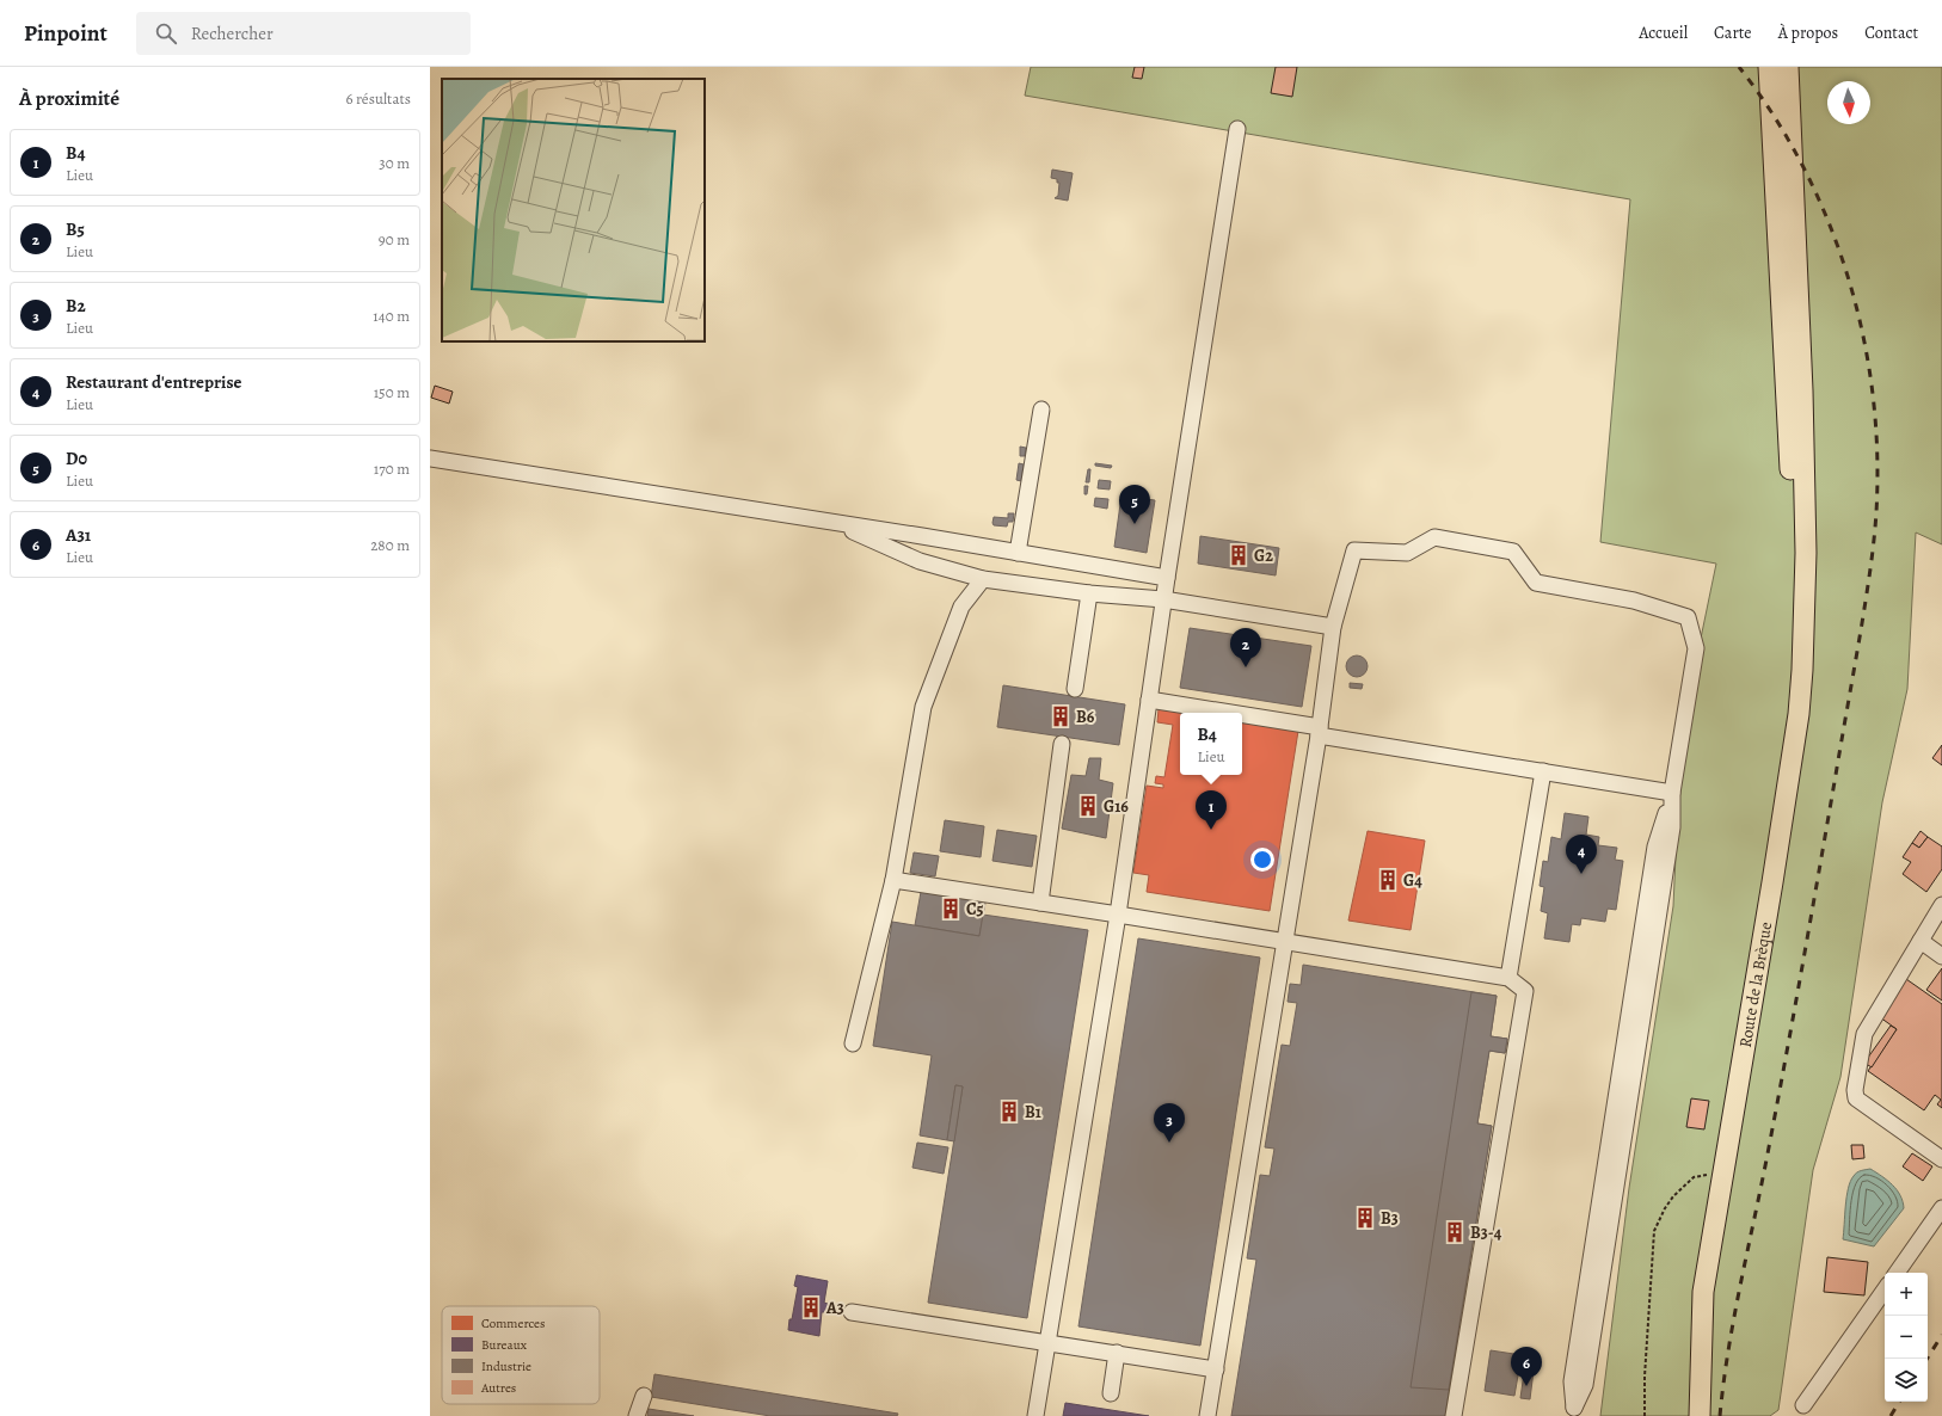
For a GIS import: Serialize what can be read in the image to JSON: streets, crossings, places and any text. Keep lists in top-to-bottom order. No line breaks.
{"streets":{"main road":["Route de la Brèque"]},"places":{"building":["G2","B6","G16","G4","C5","B1","B3","B3-4","A3"]},"legend":["Commerces","Bureaux","Industrie","Autres"],"north":"bottom","page":{"header":"Pinpoint","search":"Rechercher","nav":["Accueil","Carte","À propos","Contact"],"heading":["À proximité","6 résultats"],"list":[{"mark":"1","name":"B4","note":"Lieu","value":"30 m"},{"mark":"2","name":"B5","note":"Lieu","value":"90 m"},{"mark":"3","name":"B2","note":"Lieu","value":"140 m"},{"mark":"4","name":"Restaurant d'entreprise","note":"Lieu","value":"150 m"},{"mark":"5","name":"D0","note":"Lieu","value":"170 m"},{"mark":"6","name":"A31","note":"Lieu","value":"280 m"}],"pins":["5","2","1","4","3","6"],"popup":["B4","Lieu"],"map_buttons":["+","−"]}}
